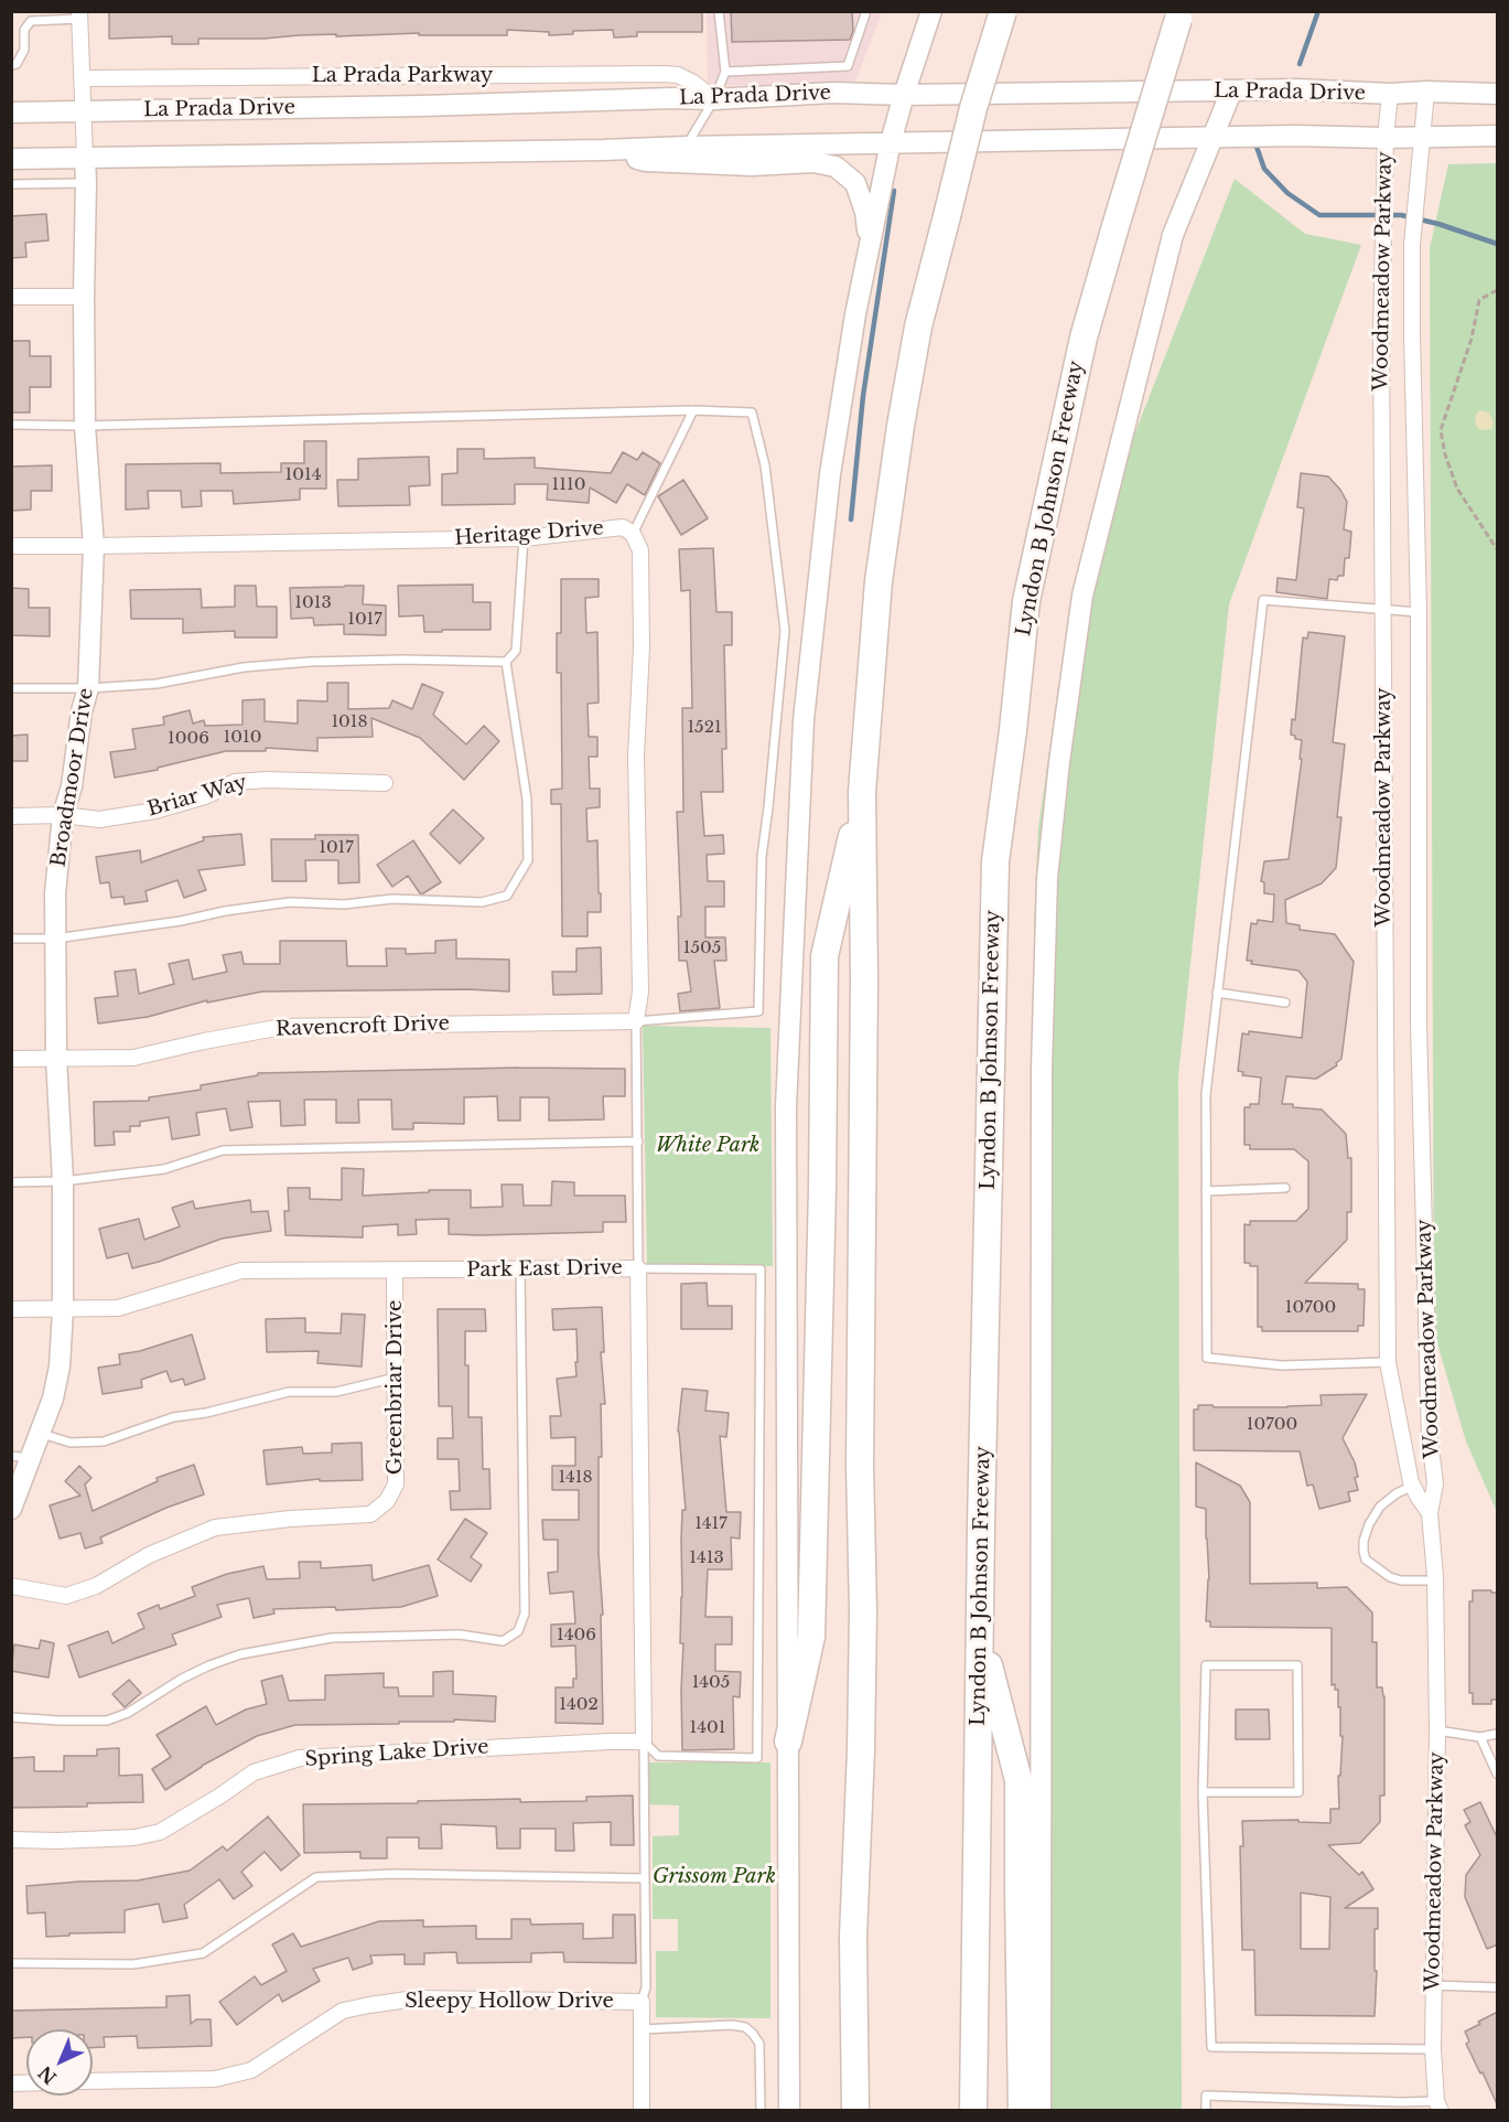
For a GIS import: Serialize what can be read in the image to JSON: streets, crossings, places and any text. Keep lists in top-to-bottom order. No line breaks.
{"streets":{"highway":["Lyndon B Johnson Freeway"],"main road":["La Prada Drive","Broadmoor Drive"],"street":["La Prada Parkway","Woodmeadow Parkway","Heritage Drive","Briar Way","Ravencroft Drive","Park East Drive","Greenbriar Drive","Spring Lake Drive","Sleepy Hollow Drive"]},"crossings":[["La Prada Parkway","La Prada Drive"],["La Prada Drive","Woodmeadow Parkway"],["Heritage Drive","Broadmoor Drive"],["Heritage Drive","Ravencroft Drive"],["Broadmoor Drive","Briar Way"],["Broadmoor Drive","Ravencroft Drive"],["Broadmoor Drive","Park East Drive"],["Park East Drive","Greenbriar Drive"],["Park East Drive","Spring Lake Drive"]],"parks":["White Park","Grissom Park"],"house_numbers":["1014","1110","1013","1017","1018","1521","1010","1006","1017","1505","10700","10700","1418","1417","1413","1406","1405","1402","1401"],"north":"bottom left"}
